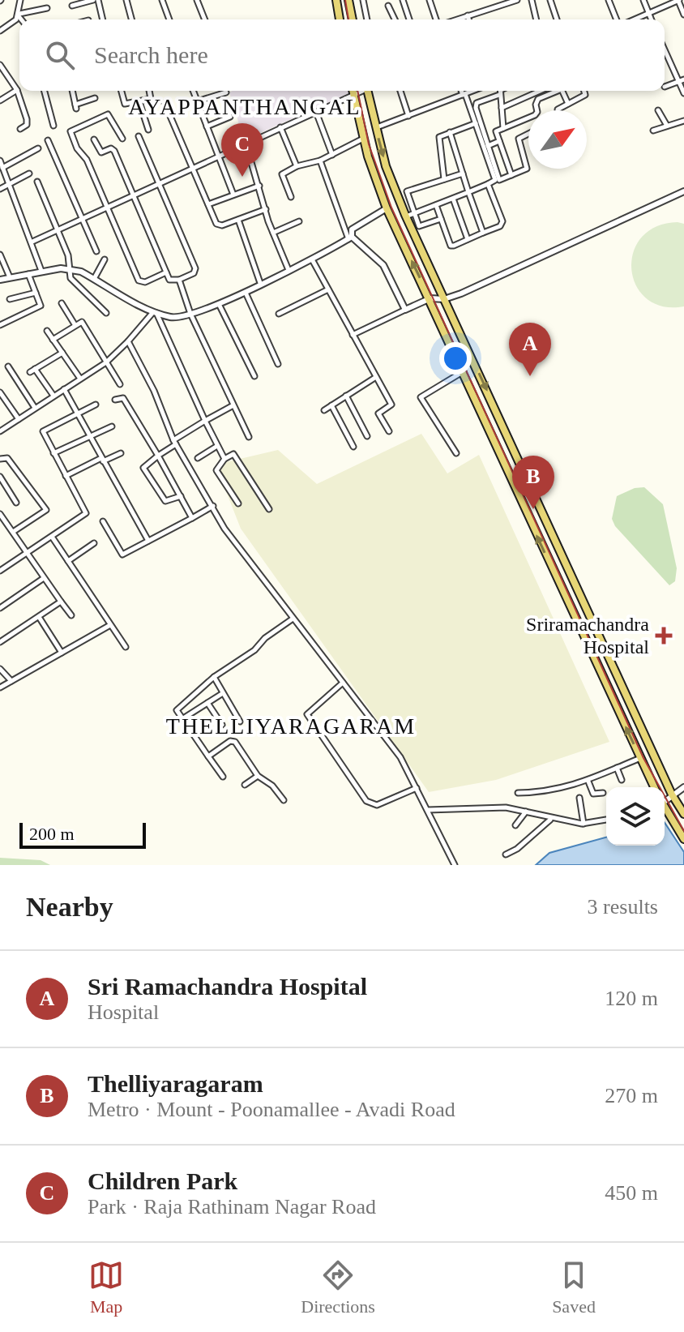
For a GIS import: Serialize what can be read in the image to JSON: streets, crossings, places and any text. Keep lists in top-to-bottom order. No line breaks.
{"districts":["AYAPPANTHANGAL","THELLIYARAGARAM"],"places":{"health":["Sriramachandra Hospital"]},"scale_bar":"200 m","north":"top right","page":{"search":"Search here","pins":["C","A","B"],"scale":"200 m","heading":["Nearby","3 results"],"list":[{"mark":"A","name":"Sri Ramachandra Hospital","note":"Hospital","value":"120 m"},{"mark":"B","name":"Thelliyaragaram","note":"Metro · Mount - Poonamallee - Avadi Road","value":"270 m"},{"mark":"C","name":"Children Park","note":"Park · Raja Rathinam Nagar Road","value":"450 m"}],"nav":["Map","Directions","Saved"]}}
